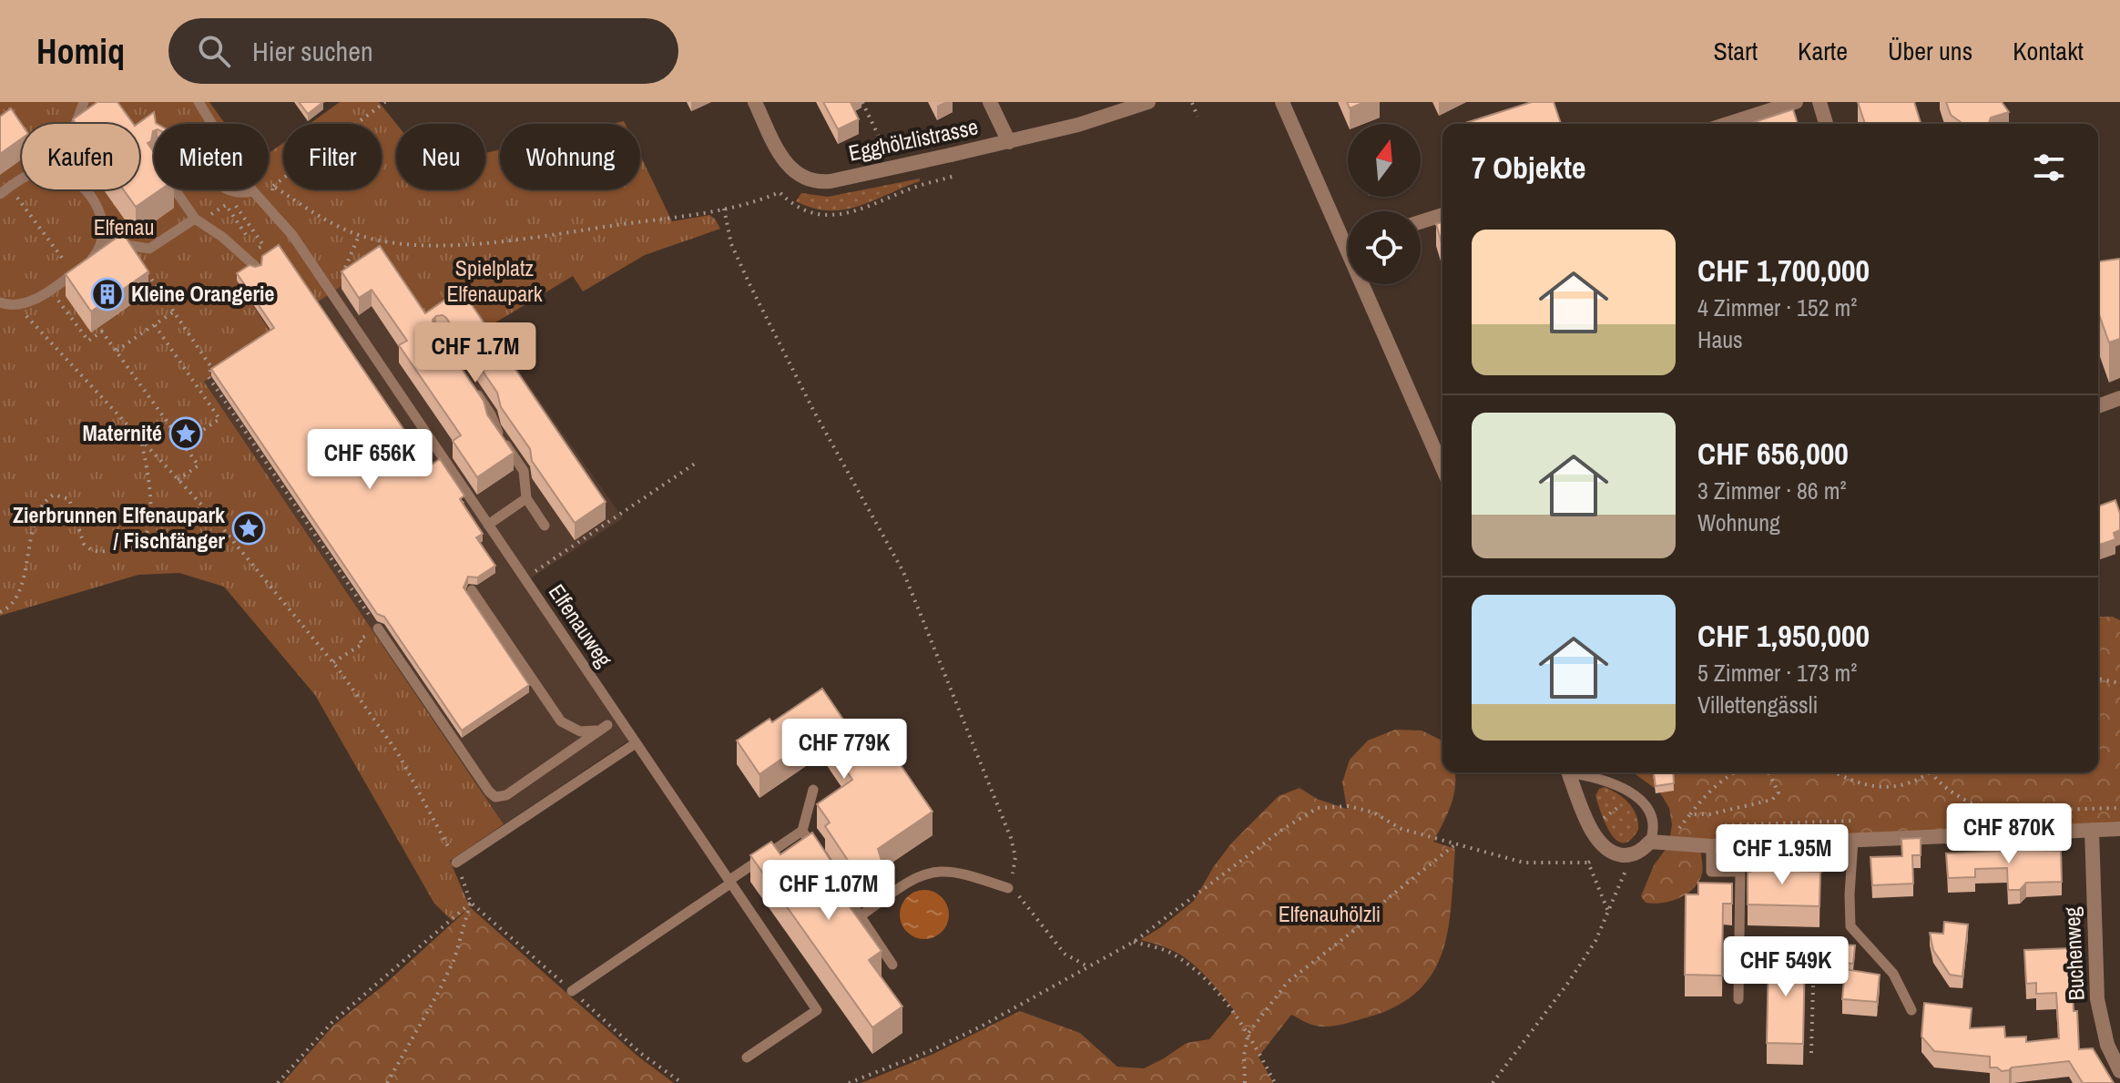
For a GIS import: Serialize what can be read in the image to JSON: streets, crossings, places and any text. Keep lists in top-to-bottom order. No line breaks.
{"streets":{"street":["Egghölzlistrasse","Buchenweg"],"lane":["Elfenauweg"]},"parks":["Elfenau","Spielplatz Elfenaupark","Elfenauhölzli"],"places":{"building":["Kleine Orangerie"],"place":["Maternité","Zierbrunnen Elfenaupark / Fischfänger"]},"north":"top","page":{"header":"Homiq","search":"Hier suchen","nav":["Start","Karte","Über uns","Kontakt"],"chip":["Kaufen","Mieten","Filter","Neu","Wohnung"],"heading":"7 Objekte","list":[{"name":"CHF 1,700,000","note":"4 Zimmer · 152 m² · Haus"},{"name":"CHF 656,000","note":"3 Zimmer · 86 m² · Wohnung"},{"name":"CHF 1,950,000","note":"5 Zimmer · 173 m² · Villettengässli"}],"price":["CHF 1.7M","CHF 656K","CHF 779K","CHF 870K","CHF 1.95M","CHF 1.07M","CHF 549K"]}}
